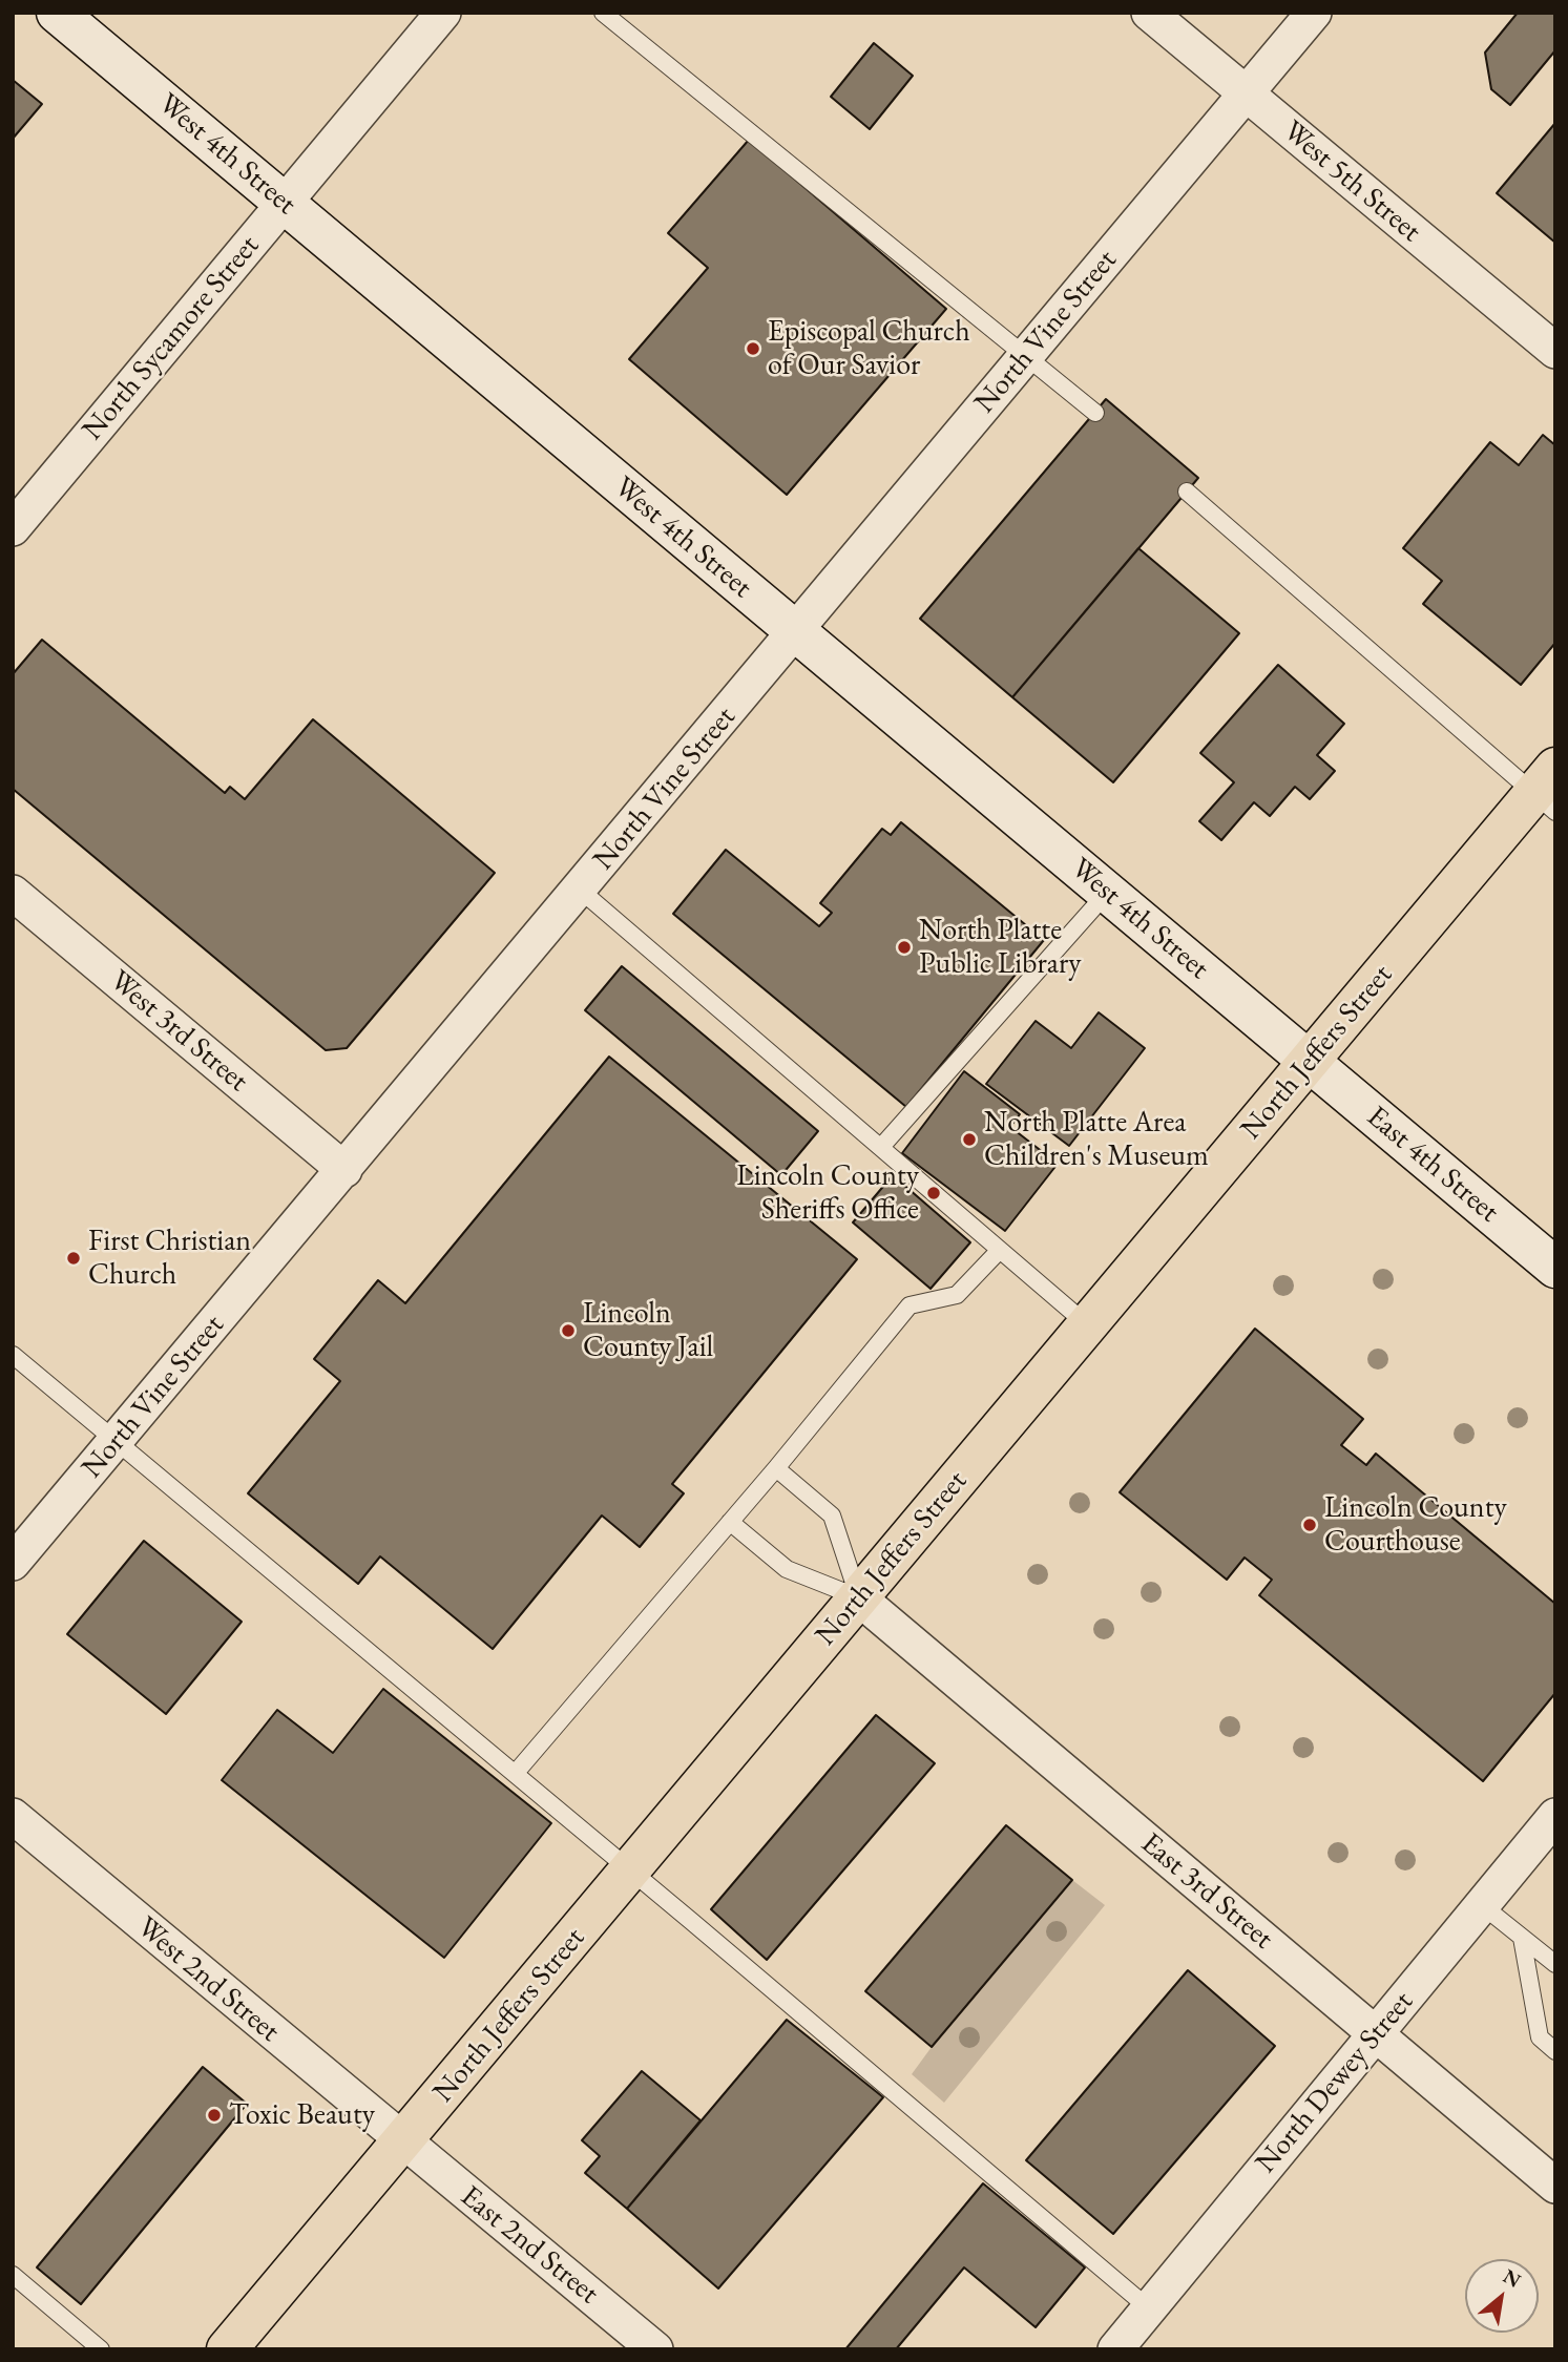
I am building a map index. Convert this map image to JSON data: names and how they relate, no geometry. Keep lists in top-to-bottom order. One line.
{"streets":{"highway":["North Jeffers Street"],"main road":["West 4th Street","East 4th Street"],"street":["West 5th Street","North Vine Street","North Sycamore Street","West 3rd Street","East 3rd Street","West 2nd Street","North Dewey Street","East 2nd Street"]},"crossings":[["West 4th Street","North Vine Street"],["West 4th Street","North Sycamore Street"],["West 4th Street","North Jeffers Street"],["West 4th Street","East 4th Street"],["West 5th Street","North Vine Street"],["North Vine Street","West 3rd Street"],["North Jeffers Street","East 4th Street"],["North Jeffers Street","East 3rd Street"],["North Jeffers Street","West 2nd Street"],["North Jeffers Street","East 2nd Street"],["East 3rd Street","North Dewey Street"],["West 2nd Street","East 2nd Street"]],"places":["Episcopal Church of Our Savior","North Platte Public Library","North Platte Area Children's Museum","Lincoln County Sheriffs Office","First Christian Church","Lincoln County Jail","Lincoln County Courthouse","Toxic Beauty"],"north":"top right"}
